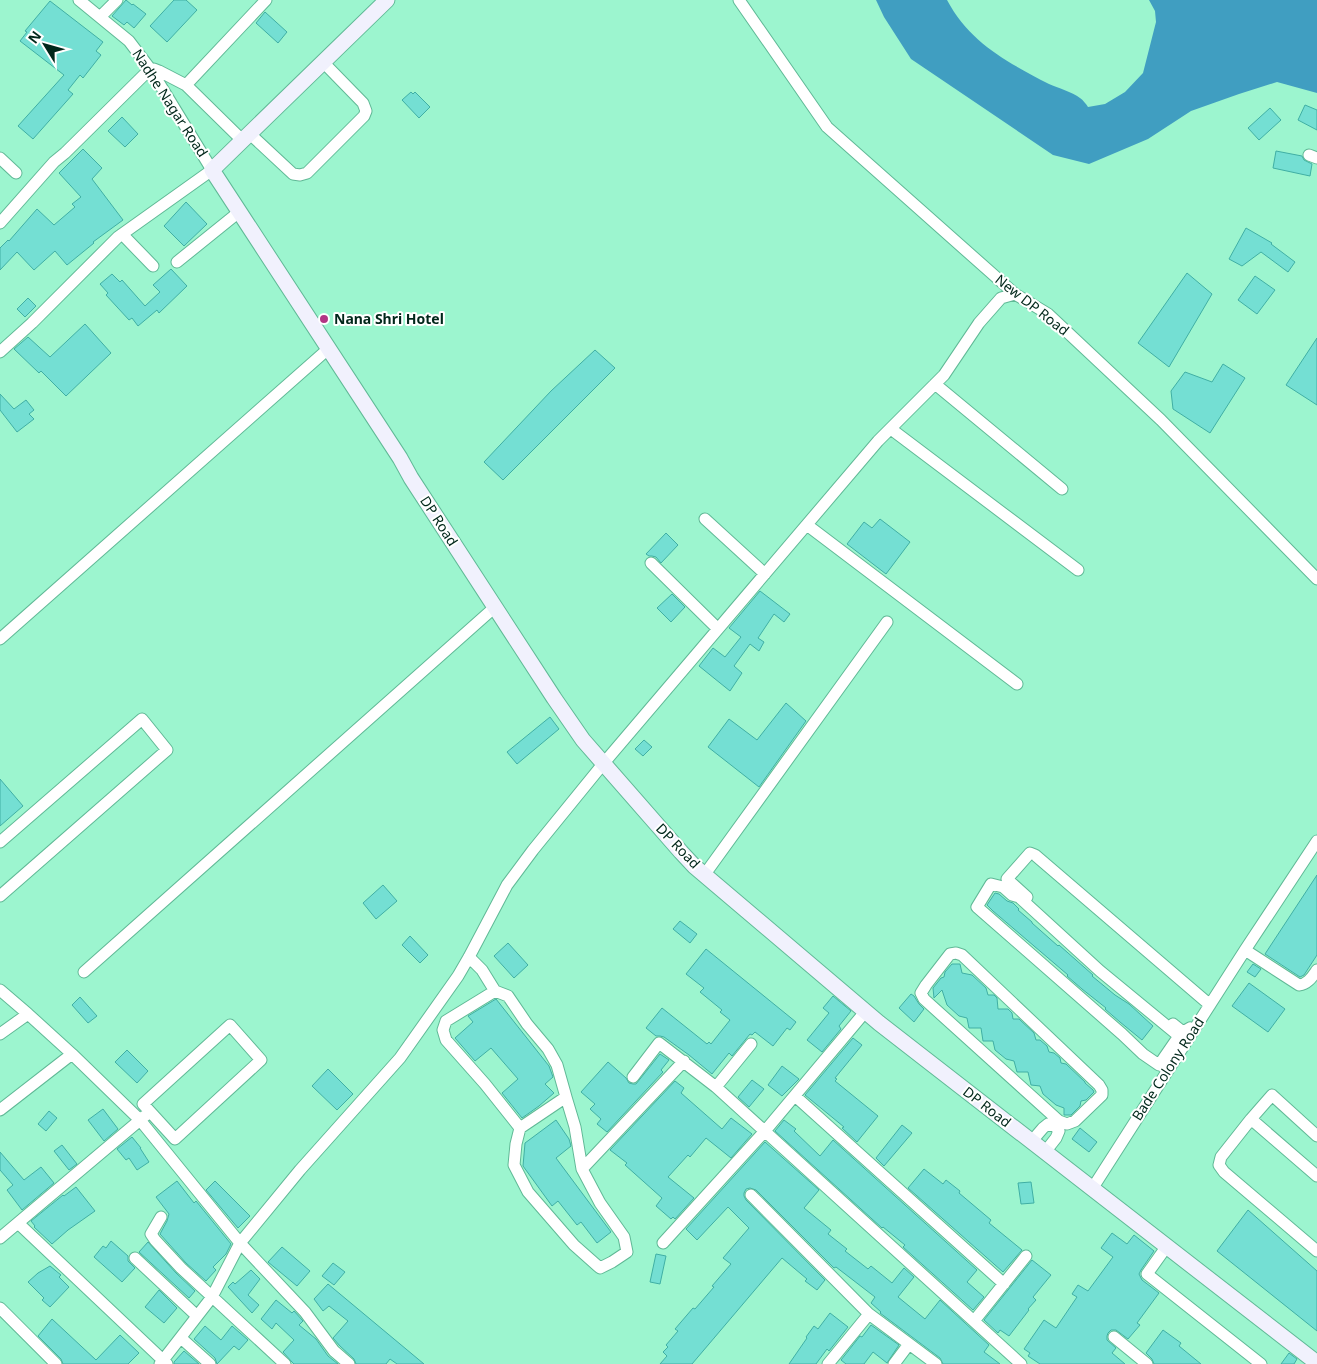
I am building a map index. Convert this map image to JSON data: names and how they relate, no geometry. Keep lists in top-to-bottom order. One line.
{"streets":{"street":["Nadhe Nagar Road","New DP Road","DP Road","Bade Colony Road"]},"crossings":[["Nadhe Nagar Road","DP Road"],["DP Road","Bade Colony Road"]],"places":["Nana Shri Hotel"],"north":"top left"}
